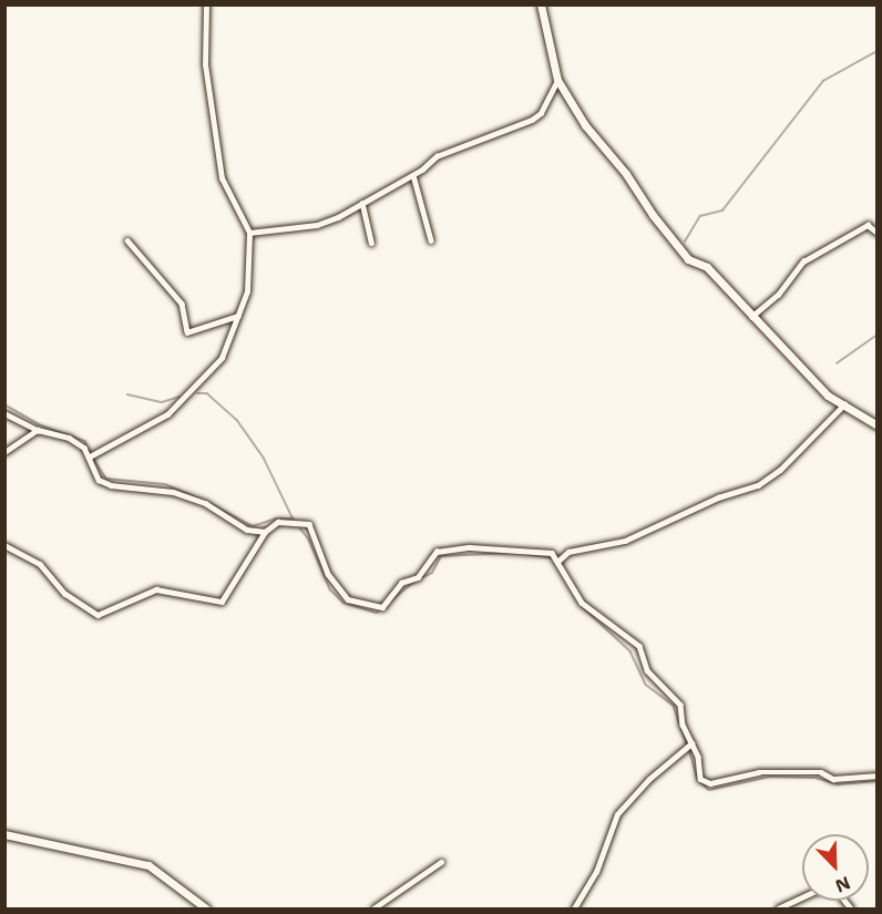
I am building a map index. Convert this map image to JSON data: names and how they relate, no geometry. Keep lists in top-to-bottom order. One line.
{"north":"bottom right"}
